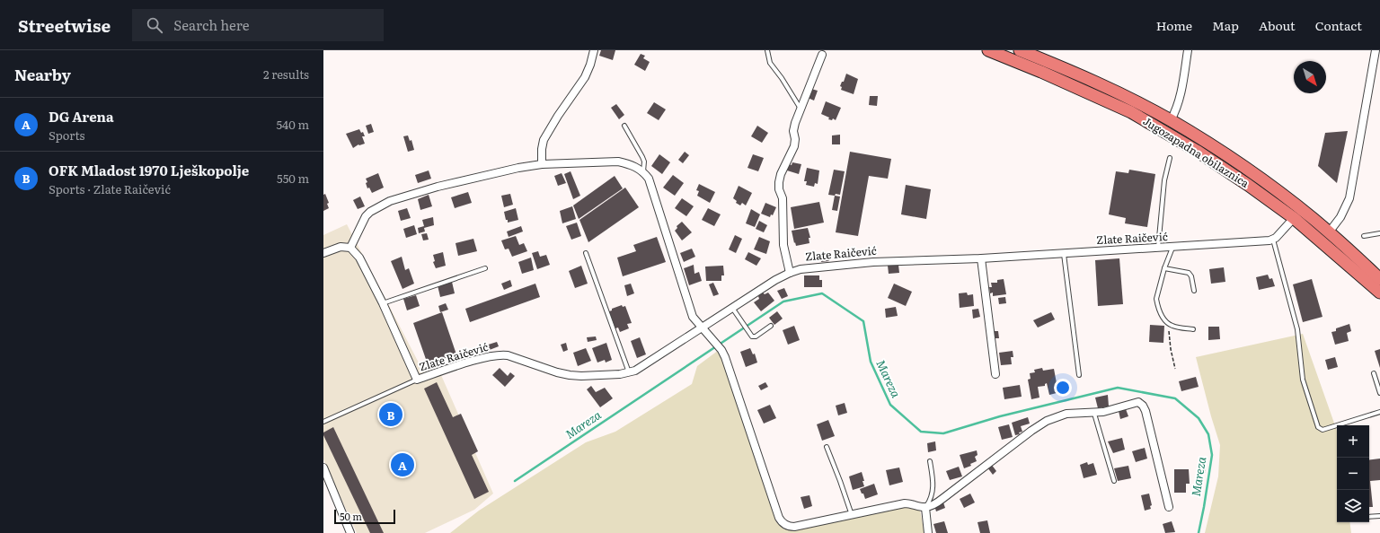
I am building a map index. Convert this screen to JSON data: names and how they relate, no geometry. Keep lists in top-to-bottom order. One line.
{"streets":{"main road":["Jugozapadna obilaznica"],"street":["Zlate Raičević"]},"water":["Mareza"],"scale_bar":"50 m","north":"bottom right","page":{"header":"Streetwise","search":"Search here","nav":["Home","Map","About","Contact"],"heading":["Nearby","2 results"],"list":[{"mark":"A","name":"DG Arena","note":"Sports","value":"540 m"},{"mark":"B","name":"OFK Mladost 1970 Lješkopolje","note":"Sports · Zlate Raičević","value":"550 m"}],"pins":["B","A"],"map_buttons":["+","−"],"scale":"50 m"}}
